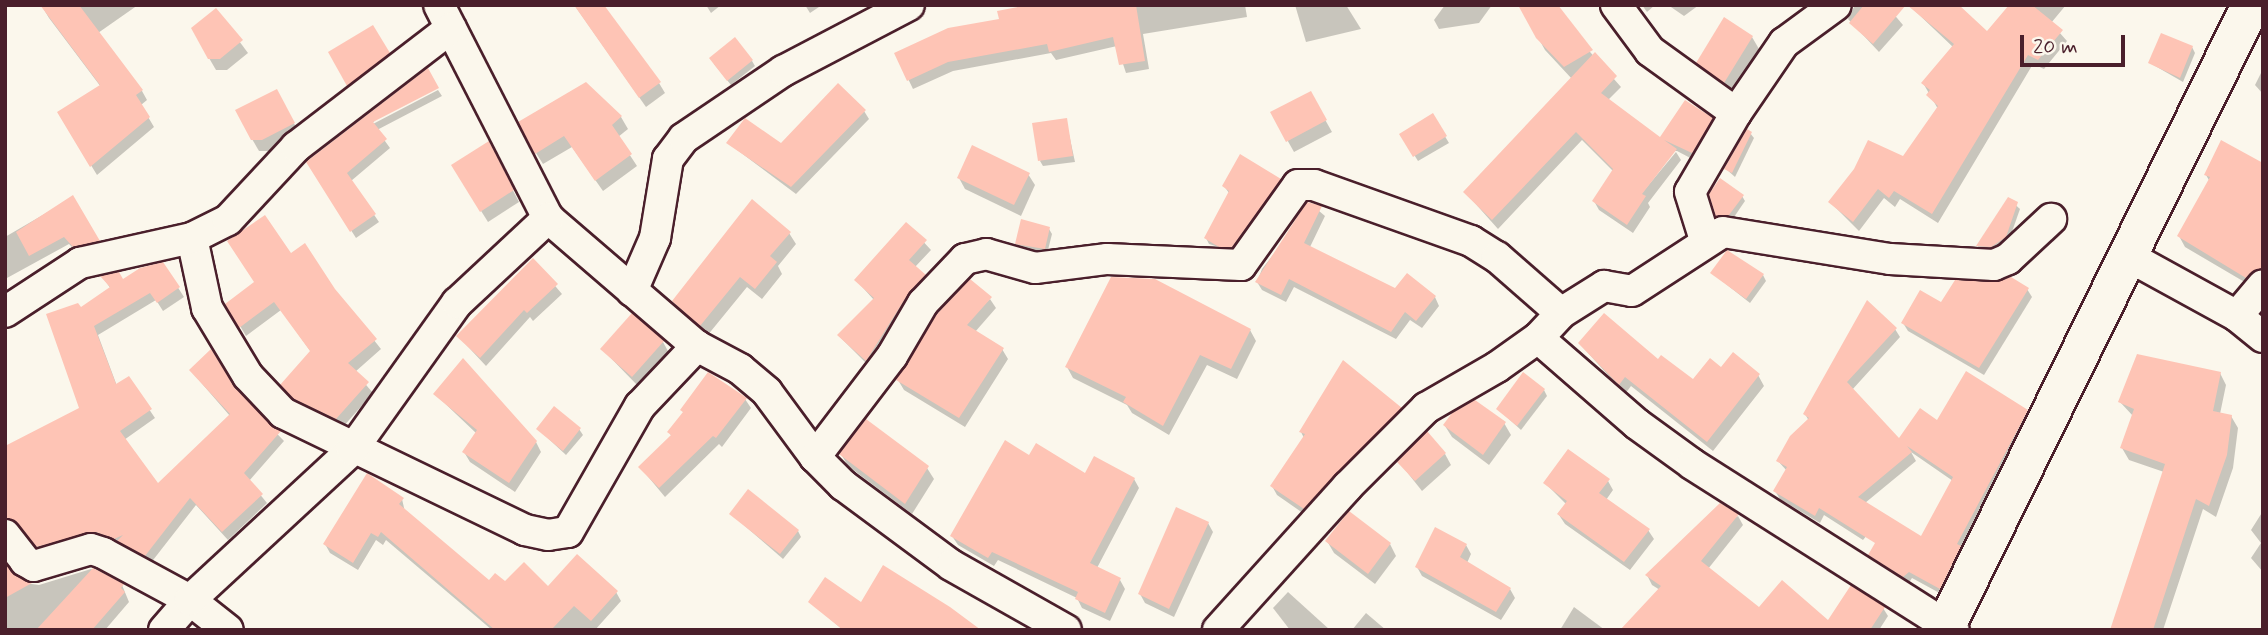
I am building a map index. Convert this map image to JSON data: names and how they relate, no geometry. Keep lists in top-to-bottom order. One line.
{"scale_bar":"20 m"}
